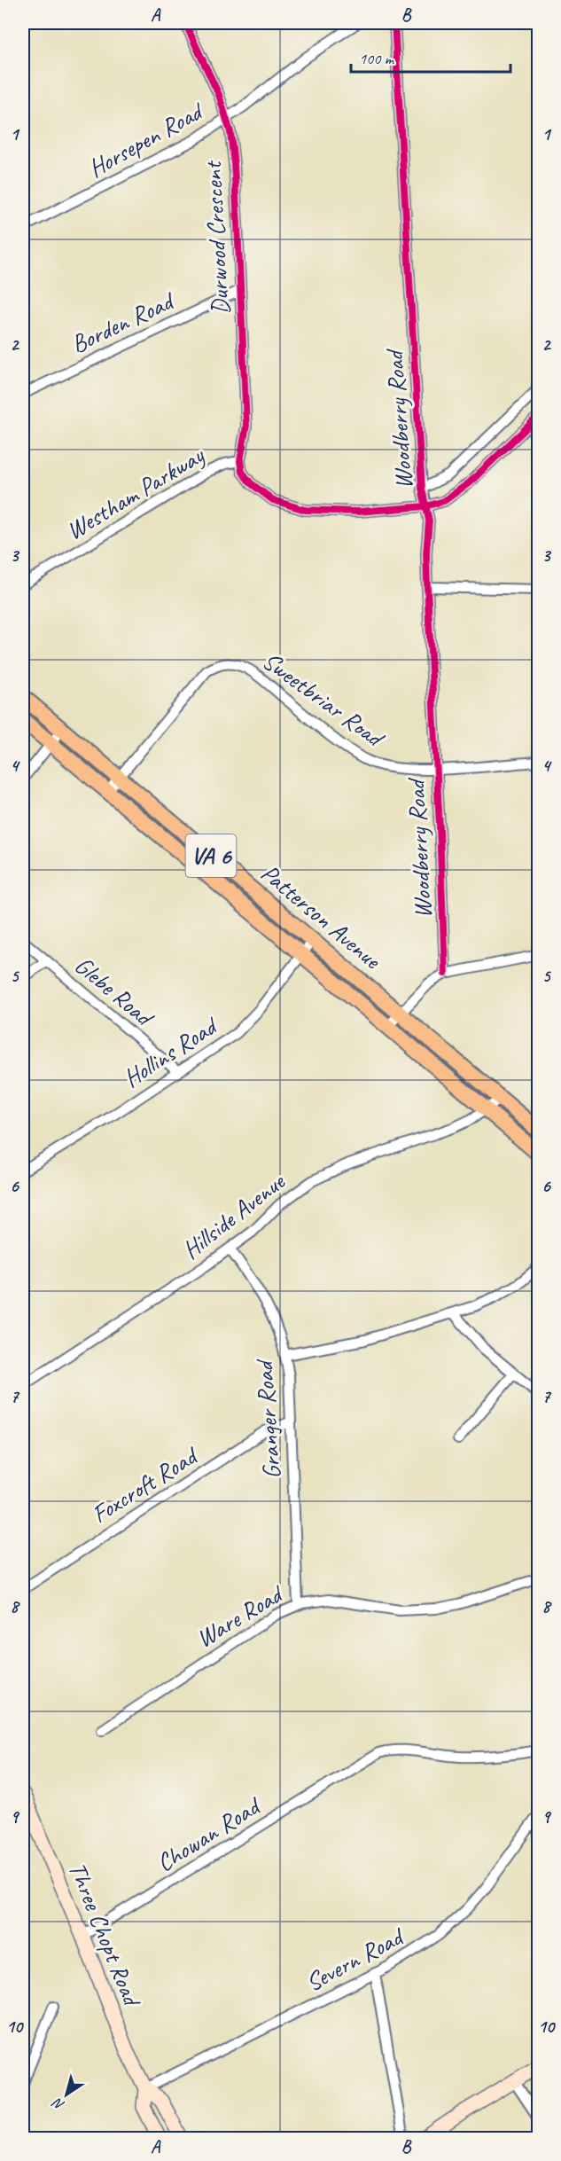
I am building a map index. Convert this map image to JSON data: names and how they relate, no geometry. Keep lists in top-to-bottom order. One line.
{"streets":{"main road":["VA 6","Patterson Avenue","Three Chopt Road"],"street":["Horsepen Road","Durwood Crescent","Borden Road","Woodberry Road","Westham Parkway","Sweetbriar Road","Glebe Road","Hollins Road","Hillside Avenue","Granger Road","Foxcroft Road","Ware Road","Chowan Road","Severn Road"]},"crossings":[["Horsepen Road","Durwood Crescent"],["Durwood Crescent","Borden Road"],["Durwood Crescent","Westham Parkway"],["Woodberry Road","Westham Parkway"],["Woodberry Road","Sweetbriar Road"],["Sweetbriar Road","Patterson Avenue"],["Patterson Avenue","Hollins Road"],["Patterson Avenue","Hillside Avenue"],["Glebe Road","Hollins Road"],["Hillside Avenue","Granger Road"],["Granger Road","Foxcroft Road"],["Granger Road","Ware Road"],["Chowan Road","Three Chopt Road"],["Three Chopt Road","Severn Road"]],"scale_bar":"100 m","north":"bottom left","grid":{"columns":["A","B"],"rows":["1","2","3","4","5","6","7","8","9","10"]}}
